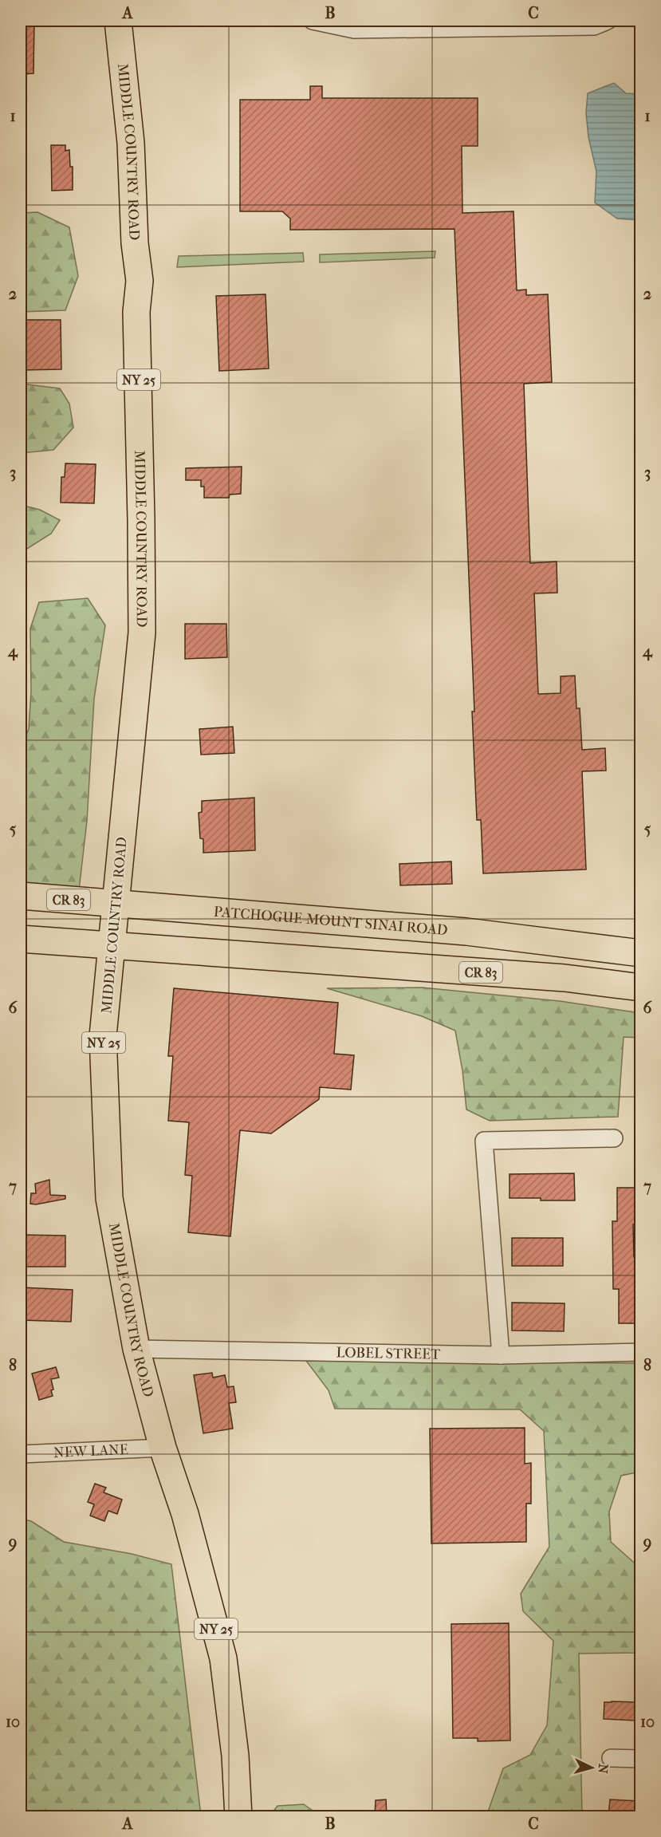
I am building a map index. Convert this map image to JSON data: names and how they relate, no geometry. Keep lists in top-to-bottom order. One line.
{"streets":{"main road":["MIDDLE COUNTRY ROAD","NY 25","CR 83","PATCHOGUE-MOUNT SINAI ROAD"],"street":["LOBEL STREET","NEW LANE"]},"crossings":[["MIDDLE COUNTRY ROAD","CR 83"],["MIDDLE COUNTRY ROAD","PATCHOGUE-MOUNT SINAI ROAD"],["MIDDLE COUNTRY ROAD","LOBEL STREET"],["MIDDLE COUNTRY ROAD","NEW LANE"]],"north":"right","grid":{"columns":["A","B","C"],"rows":["1","2","3","4","5","6","7","8","9","10"]}}
